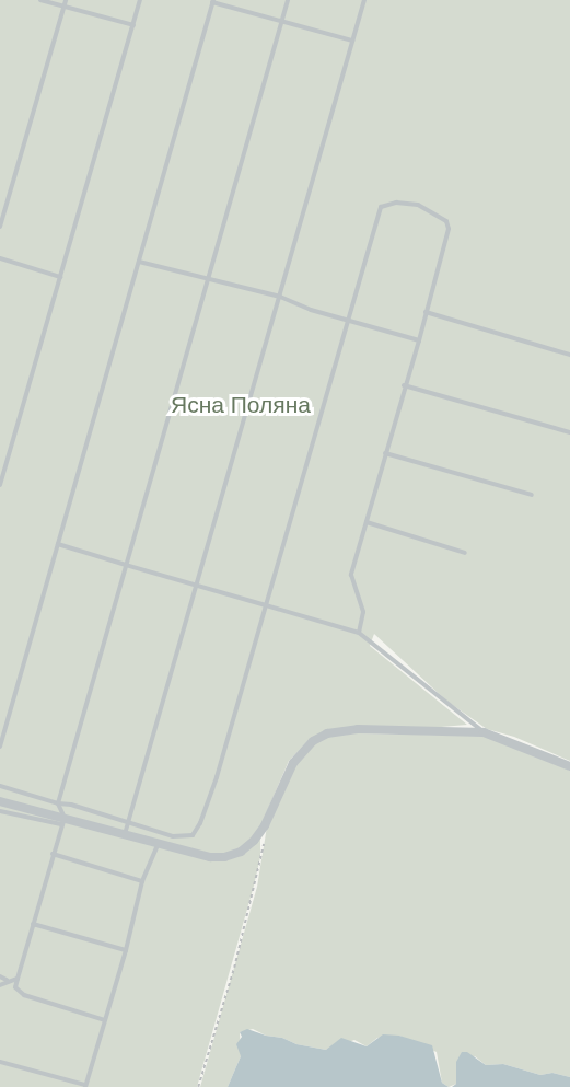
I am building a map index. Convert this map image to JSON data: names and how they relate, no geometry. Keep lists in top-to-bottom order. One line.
{"parks":["Ясна Поляна"]}
